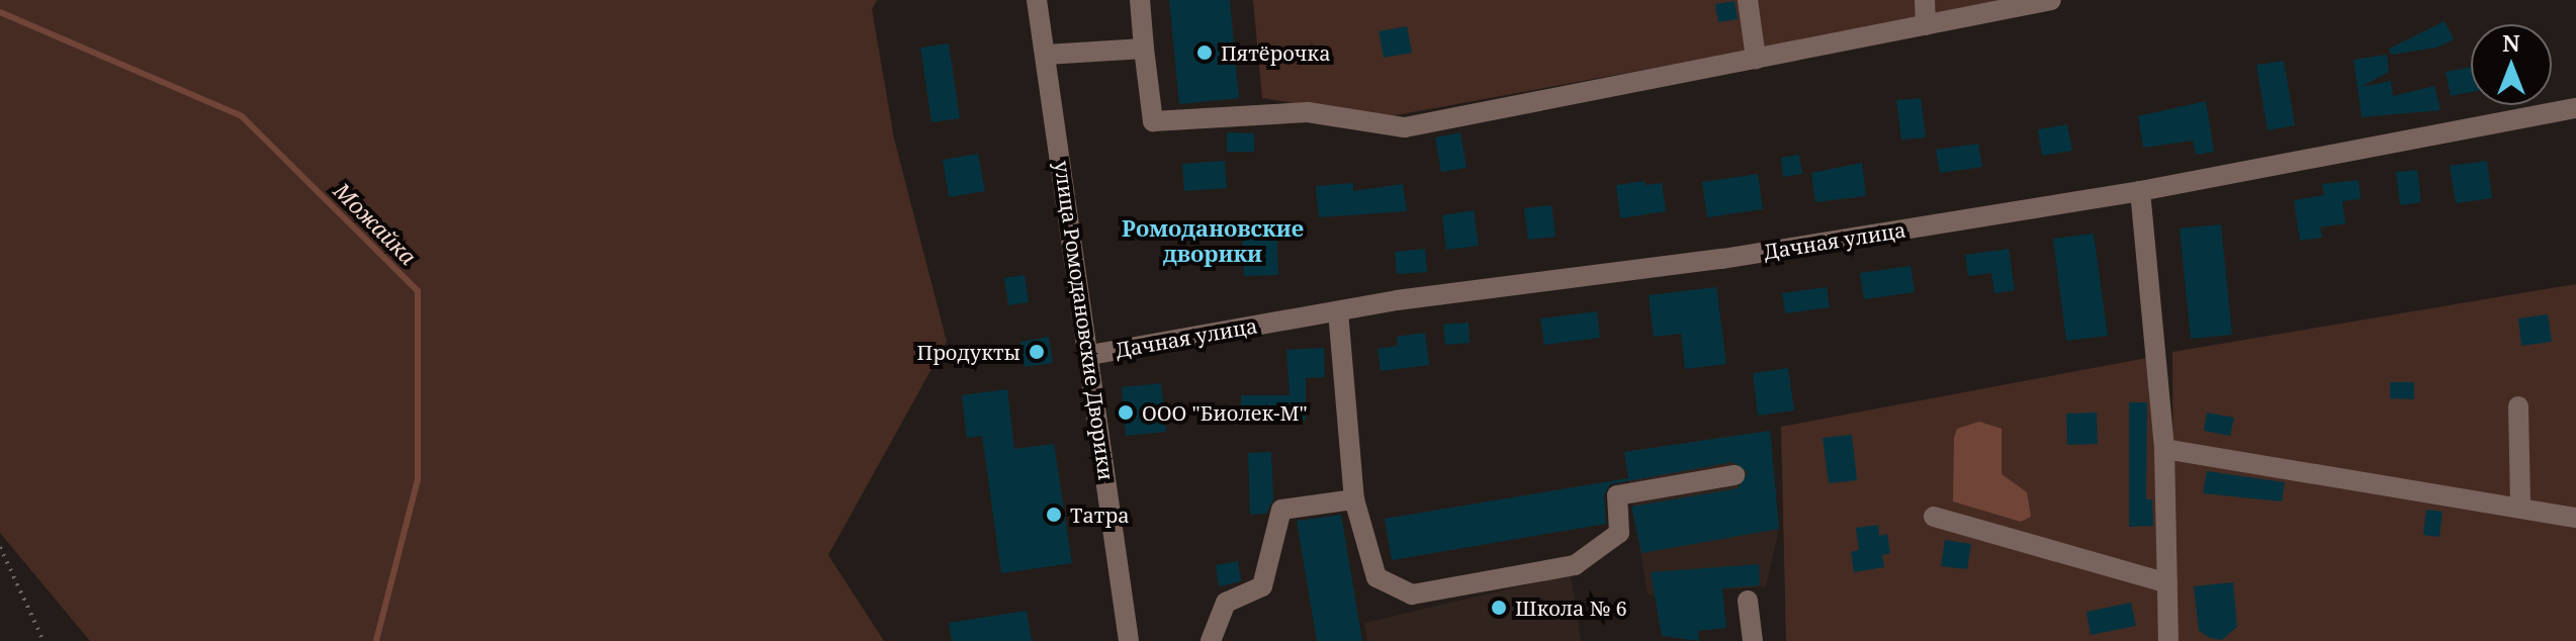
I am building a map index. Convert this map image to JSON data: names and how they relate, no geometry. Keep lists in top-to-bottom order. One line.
{"streets":{"street":["Дачная улица","улица Ромодановские Дворики"]},"crossings":[["Дачная улица","улица Ромодановские Дворики"]],"districts":["Ромодановские дворики"],"water":["Можайка"],"places":["Пятёрочка","Продукты","ООО \"Биолек-М\"","Татра","Школа № 6"],"north":"top"}
